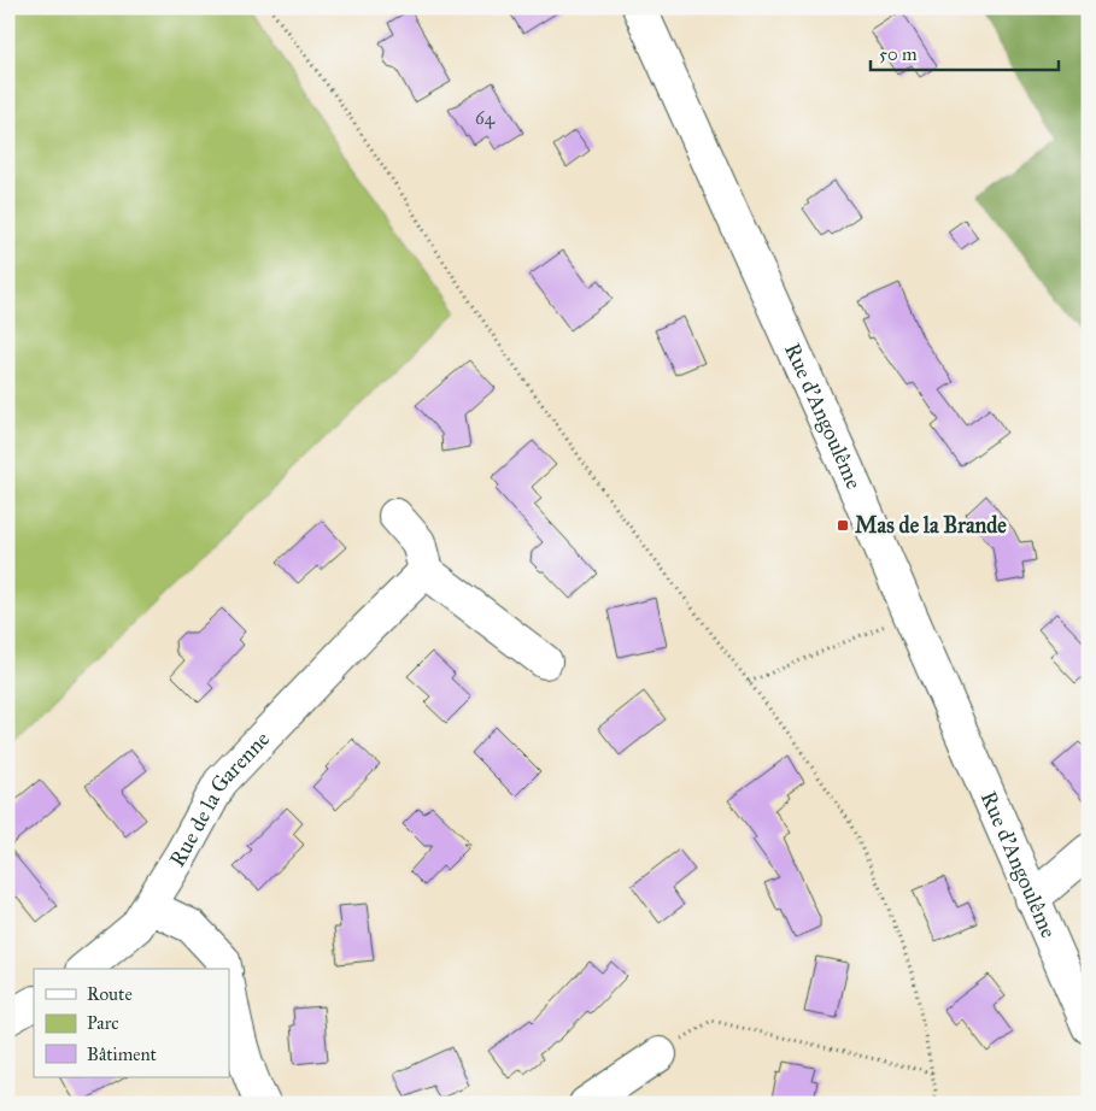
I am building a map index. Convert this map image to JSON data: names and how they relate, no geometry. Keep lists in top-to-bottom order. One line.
{"streets":{"street":["Rue d'Angoulême","Rue de la Garenne"]},"places":{"transit":["Mas de la Brande"]},"house_numbers":["64"],"legend":["Route","Parc","Bâtiment"],"scale_bar":"50 m"}
